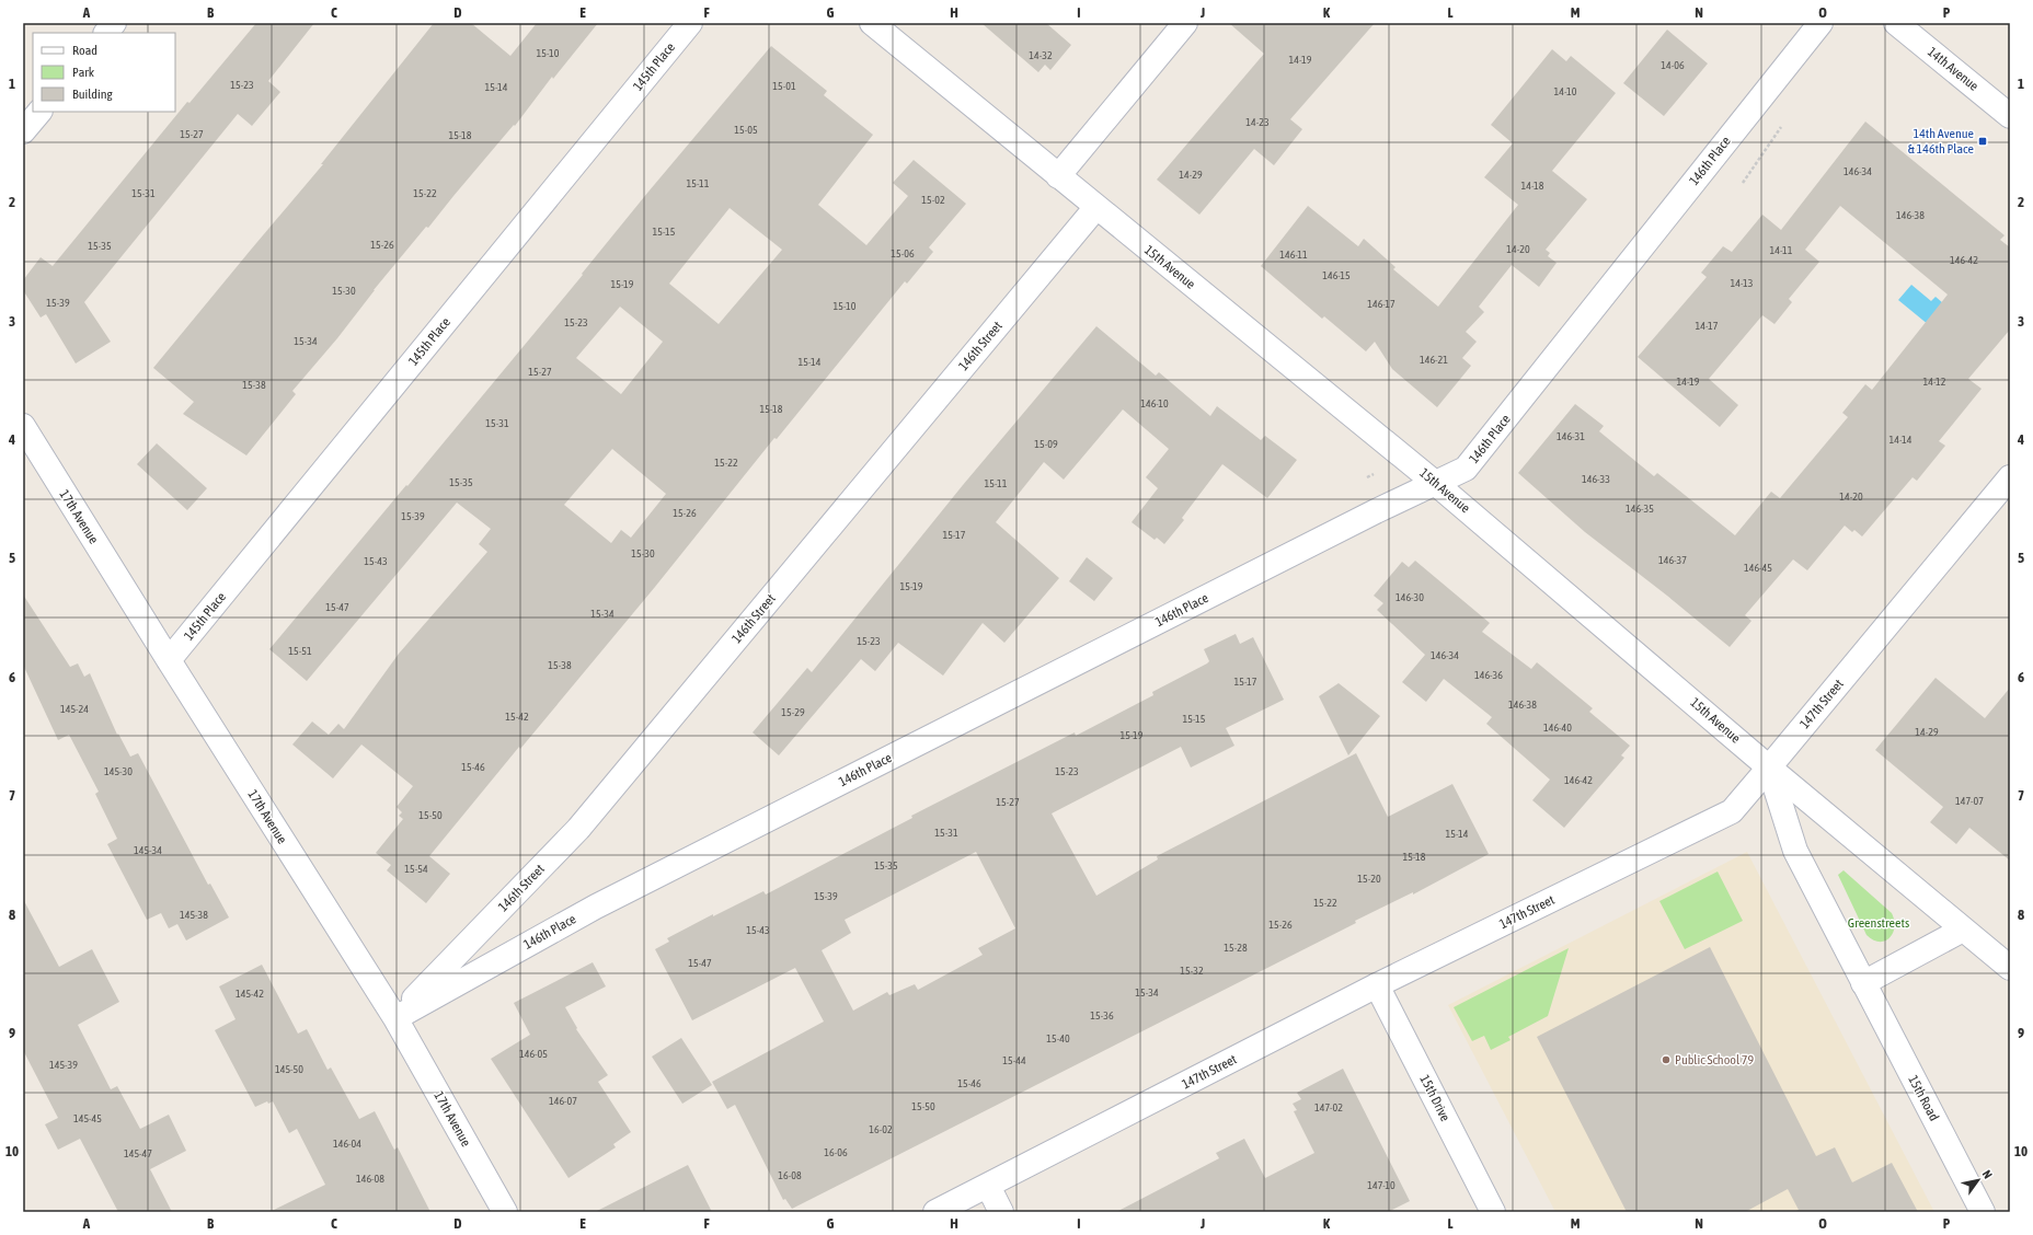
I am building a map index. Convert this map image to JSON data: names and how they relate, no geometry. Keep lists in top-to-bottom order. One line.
{"streets":{"street":["145th Place","14th Avenue","146th Place","15th Avenue","146th Street","17th Avenue","147th Street","15th Drive","15th Road"]},"crossings":[["145th Place","17th Avenue"],["146th Place","15th Avenue"],["146th Place","146th Street"],["146th Place","17th Avenue"],["15th Avenue","146th Street"],["15th Avenue","147th Street"],["15th Avenue","15th Road"],["146th Street","17th Avenue"],["147th Street","15th Drive"],["147th Street","15th Road"]],"parks":["Greenstreets"],"places":{"transit":["14th Avenue & 146th Place"],"other":["Public School 79"]},"house_numbers":["15-10","14-32","14-19","14-06","15-23","15-01","15-14","14-10","14-23","15-05","15-27","15-18","146-34","14-29","15-11","14-18","15-31","15-22","15-02","146-38","15-15","15-26","15-35","14-20","14-11","15-06","146-11","146-42","146-15","14-13","15-19","15-30","15-39","146-17","15-10","15-23","14-17","15-34","146-21","15-14","15-27","14-19","14-12","15-38","146-10","15-18","15-31","146-31","14-14","15-09","15-22","146-33","15-35","15-11","14-20","146-35","15-26","15-39","15-17","15-30","146-37","15-43","146-45","15-19","146-30","15-47","15-34","15-23","15-51","146-34","15-38","146-36","15-17","146-38","145-24","15-29","15-42","15-15","146-40","14-29","15-19","15-46","145-30","15-23","146-42","147-07","15-27","15-50","15-31","15-14","145-34","15-18","15-35","15-54","15-20","15-39","15-22","145-38","15-26","15-43","15-28","15-47","15-32","15-34","145-42","15-36","15-40","146-05","15-44","145-39","145-50","15-46","146-07","15-50","147-02","145-45","16-02","146-04","16-06","145-47","16-08","146-08","147-10"],"legend":["Road","Park","Building"],"north":"top right","grid":{"columns":["A","B","C","D","E","F","G","H","I","J","K","L","M","N","O","P"],"rows":["1","2","3","4","5","6","7","8","9","10"]}}
